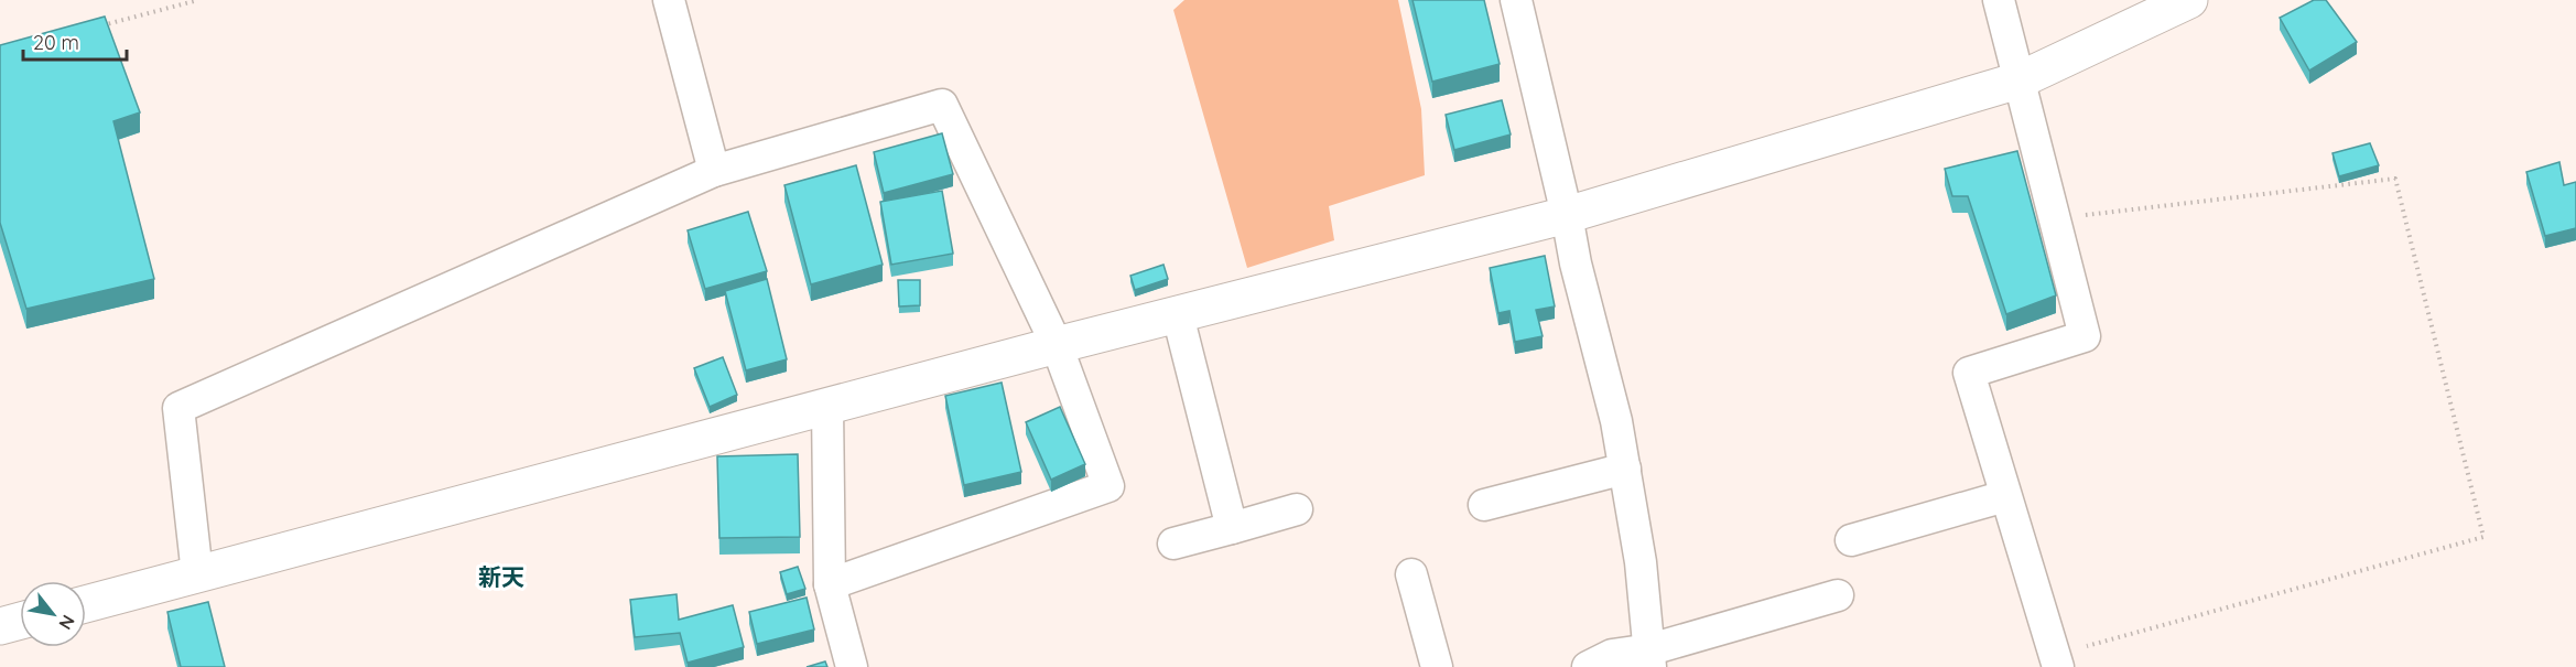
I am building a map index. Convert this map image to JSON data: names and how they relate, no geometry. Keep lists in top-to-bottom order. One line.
{"districts":["新天"],"scale_bar":"20 m","north":"bottom right"}
